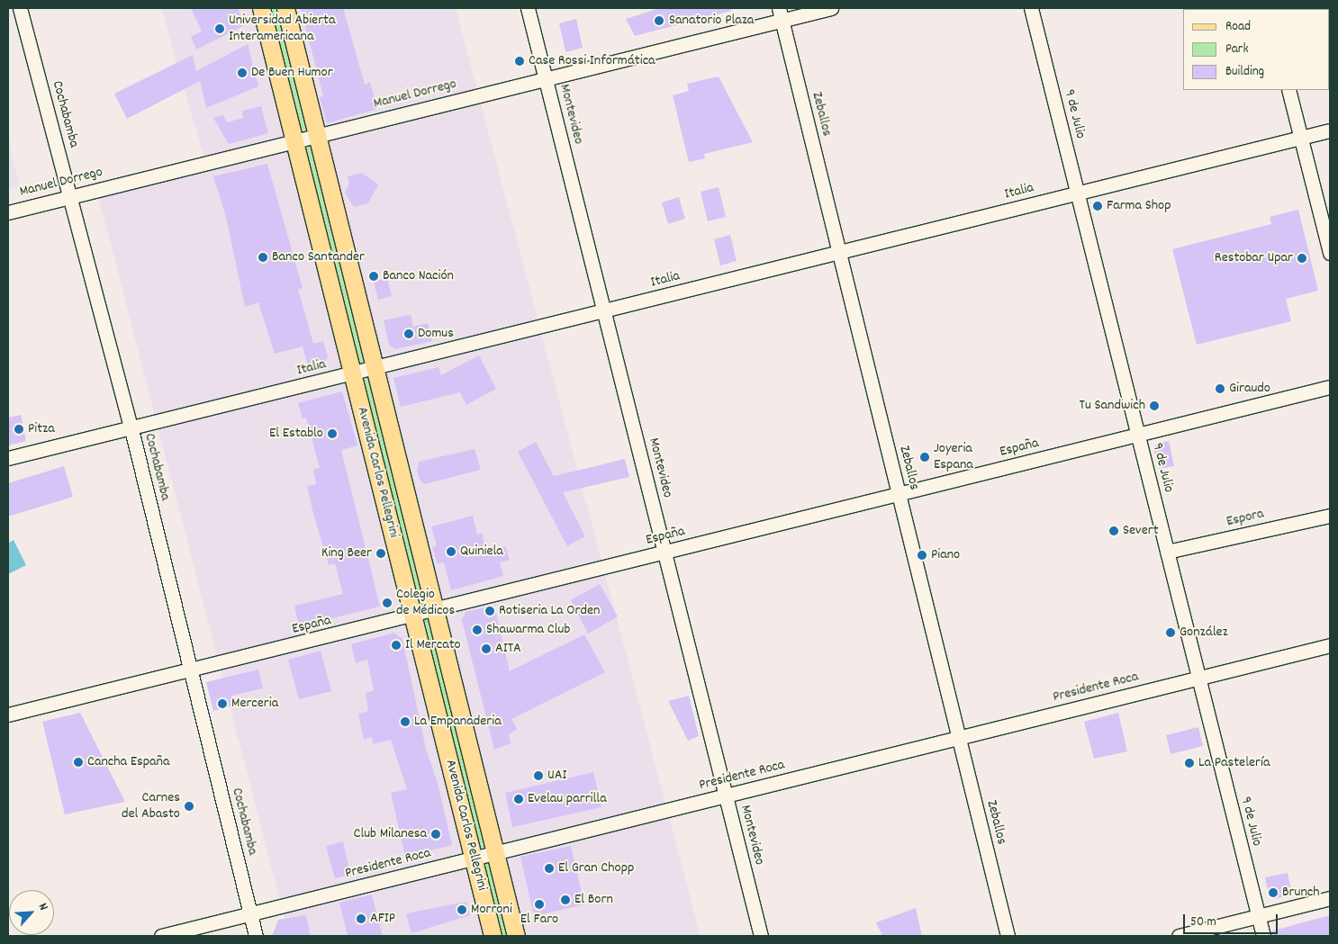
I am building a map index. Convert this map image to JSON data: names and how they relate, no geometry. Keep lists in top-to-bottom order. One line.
{"streets":{"main road":["Avenida Carlos Pellegrini"],"street":["Manuel Dorrego","Cochabamba","Montevideo","Zeballos","9 de Julio","Italia","España","Espora","Presidente Roca"]},"crossings":[["Manuel Dorrego","Cochabamba"],["Manuel Dorrego","Montevideo"],["Manuel Dorrego","Zeballos"],["Manuel Dorrego","Avenida Carlos Pellegrini"],["Cochabamba","Italia"],["Cochabamba","España"],["Cochabamba","Presidente Roca"],["Montevideo","Italia"],["Montevideo","España"],["Montevideo","Presidente Roca"],["Zeballos","Italia"],["Zeballos","España"],["Zeballos","Presidente Roca"],["9 de Julio","Italia"],["9 de Julio","España"],["9 de Julio","Espora"],["9 de Julio","Presidente Roca"],["Italia","Avenida Carlos Pellegrini"],["España","Avenida Carlos Pellegrini"],["Avenida Carlos Pellegrini","Presidente Roca"]],"places":["Sanatorio Plaza","Universidad Abierta Interamericana","Case Rossi Informática","De Buen Humor","Farma Shop","Banco Santander","Restobar Upar","Banco Nación","Domus","Giraudo","Tu Sandwich","Pitza","El Establo","Joyeria Espana","Severt","Quiniela","King Beer","Piano","Colegio de Médicos","Rotiseria La Orden","Shawarma Club","González","Il Mercato","AITA","Merceria","La Empanaderia","Cancha España","La Pastelería","UAI","Evelau parrilla","Carnes del Abasto","Club Milanesa","El Gran Chopp","Brunch","El Born","El Faro","Morroni","AFIP"],"legend":["Road","Park","Building"],"scale_bar":"50 m","north":"top right"}
